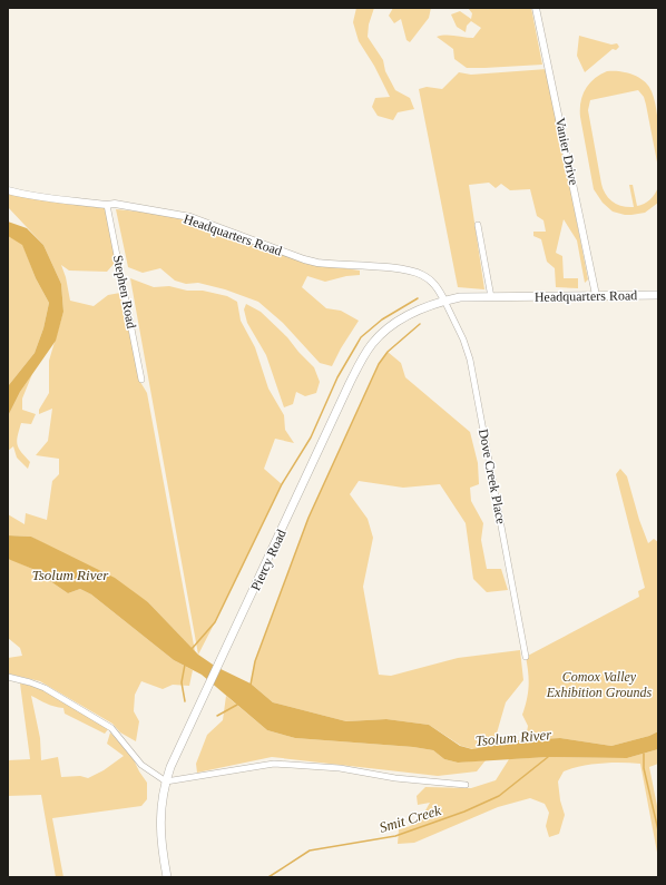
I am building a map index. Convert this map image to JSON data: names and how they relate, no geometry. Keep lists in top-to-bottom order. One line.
{"streets":{"main road":["Headquarters Road","Piercy Road"],"street":["Vanier Drive","Stephen Road","Dove Creek Place"]},"crossings":[["Vanier Drive","Headquarters Road"],["Headquarters Road","Stephen Road"],["Headquarters Road","Dove Creek Place"],["Headquarters Road","Piercy Road"],["Dove Creek Place","Piercy Road"]],"water":["Tsolum River","Smit Creek"],"parks":["Comox Valley Exhibition Grounds"]}
